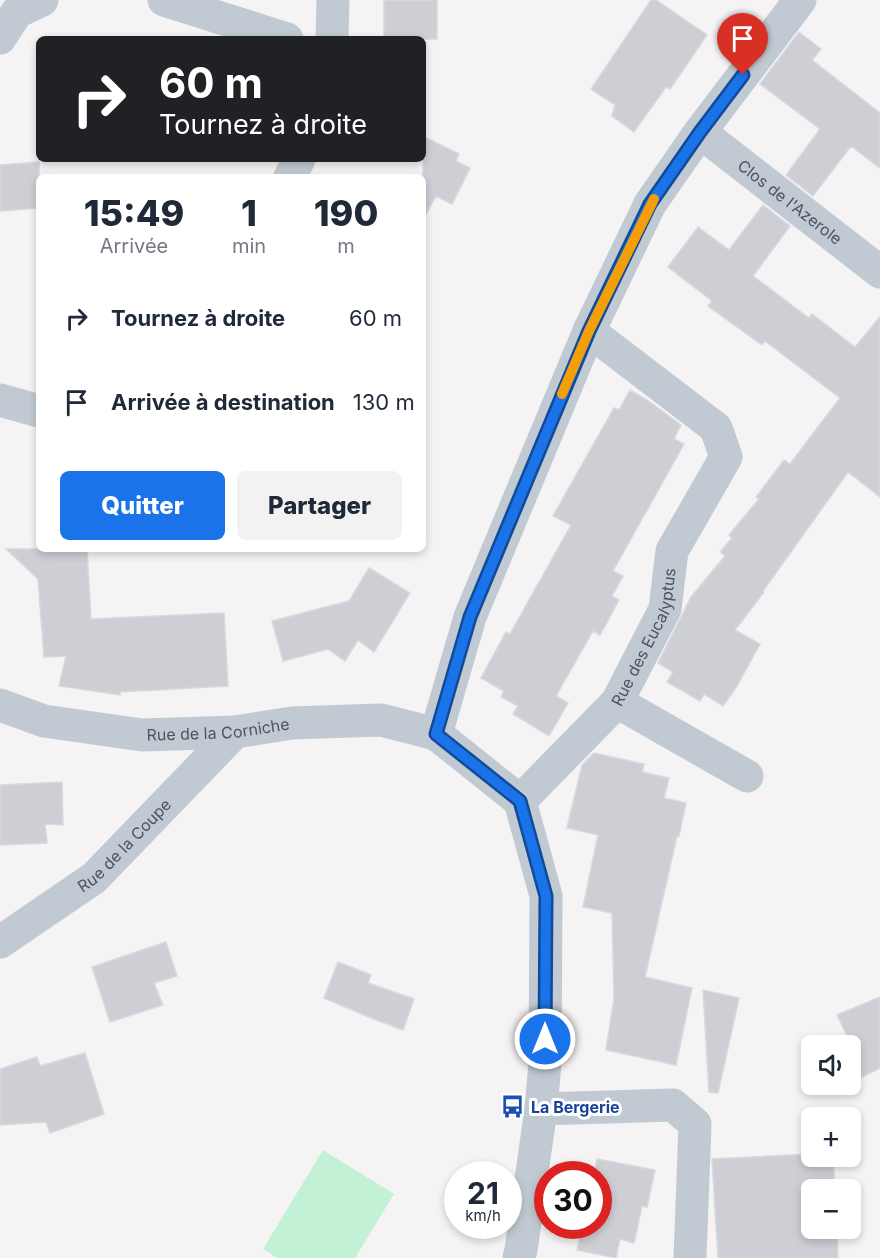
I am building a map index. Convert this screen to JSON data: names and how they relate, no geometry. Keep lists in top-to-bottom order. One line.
{"streets":{"street":["Clos de l'Azerole","Rue des Eucalyptus","Rue de la Corniche","Rue de la Coupe"]},"crossings":[["Rue de la Corniche","Rue de la Coupe"]],"places":{"bus stop":["La Bergerie"]},"page":{"turn":["60 m","Tournez à droite"],"eta":["15:49","Arrivée","1","min","190","m"],"list":[{"name":"Tournez à droite","value":"60 m"},{"name":"Arrivée à destination","value":"130 m"}],"buttons":["Quitter","Partager"],"map_buttons":["+","−"],"speed":"21 km/h","limit":"30"}}
